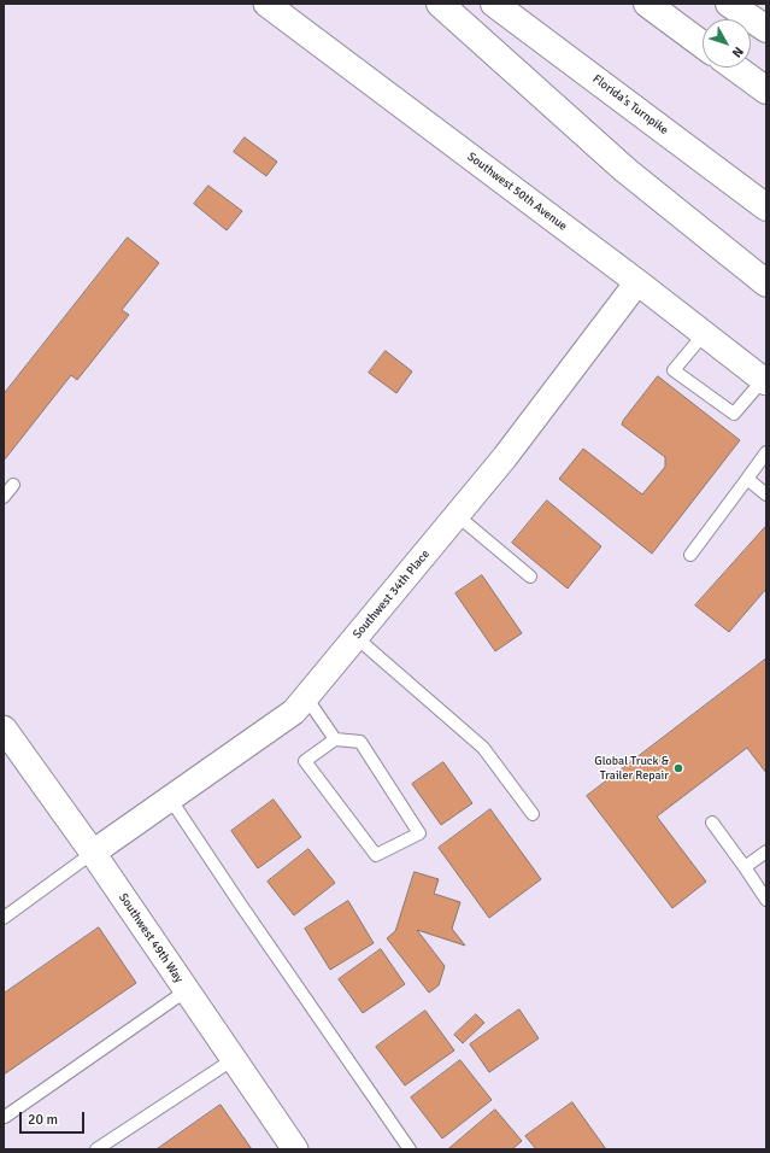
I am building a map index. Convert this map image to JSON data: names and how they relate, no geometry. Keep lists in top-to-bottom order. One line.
{"streets":{"highway":["Florida's Turnpike"],"street":["Southwest 50th Avenue","Southwest 34th Place","Southwest 49th Way"]},"crossings":[["Southwest 50th Avenue","Southwest 34th Place"],["Southwest 34th Place","Southwest 49th Way"]],"places":["Global Truck & Trailer Repair"],"scale_bar":"20 m","north":"bottom right"}
